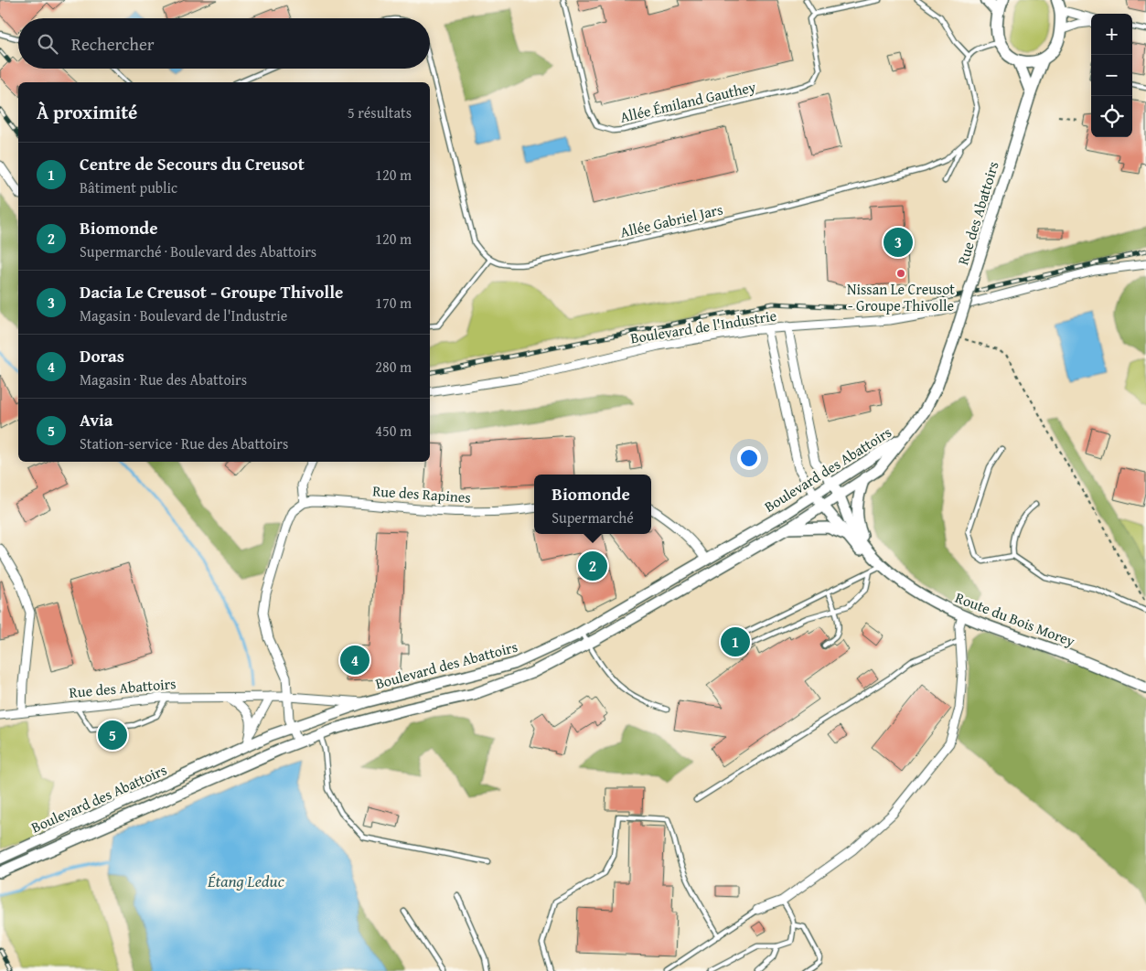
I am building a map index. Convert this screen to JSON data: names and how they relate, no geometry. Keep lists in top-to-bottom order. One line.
{"streets":{"street":["Rue des Abattoirs","Boulevard de l'Industrie","Boulevard des Abattoirs","Rue des Rapines","Route du Bois Morey"],"lane":["Allée Émiland Gauthey","Allée Gabriel Jars"]},"crossings":[["Rue des Abattoirs","Boulevard des Abattoirs"],["Boulevard des Abattoirs","Route du Bois Morey"]],"water":["Étang Leduc"],"places":["Nissan Le Creusot - Groupe Thivolle"],"page":{"map_buttons":["+","−"],"search":"Rechercher","heading":["À proximité","5 résultats"],"list":[{"mark":"1","name":"Centre de Secours du Creusot","note":"Bâtiment public","value":"120 m"},{"mark":"2","name":"Biomonde","note":"Supermarché · Boulevard des Abattoirs","value":"120 m"},{"mark":"3","name":"Dacia Le Creusot - Groupe Thivolle","note":"Magasin · Boulevard de l'Industrie","value":"170 m"},{"mark":"4","name":"Doras","note":"Magasin · Rue des Abattoirs","value":"280 m"},{"mark":"5","name":"Avia","note":"Station-service · Rue des Abattoirs","value":"450 m"}],"pins":["3","2","1","4","5"],"popup":["Biomonde","Supermarché"]}}
